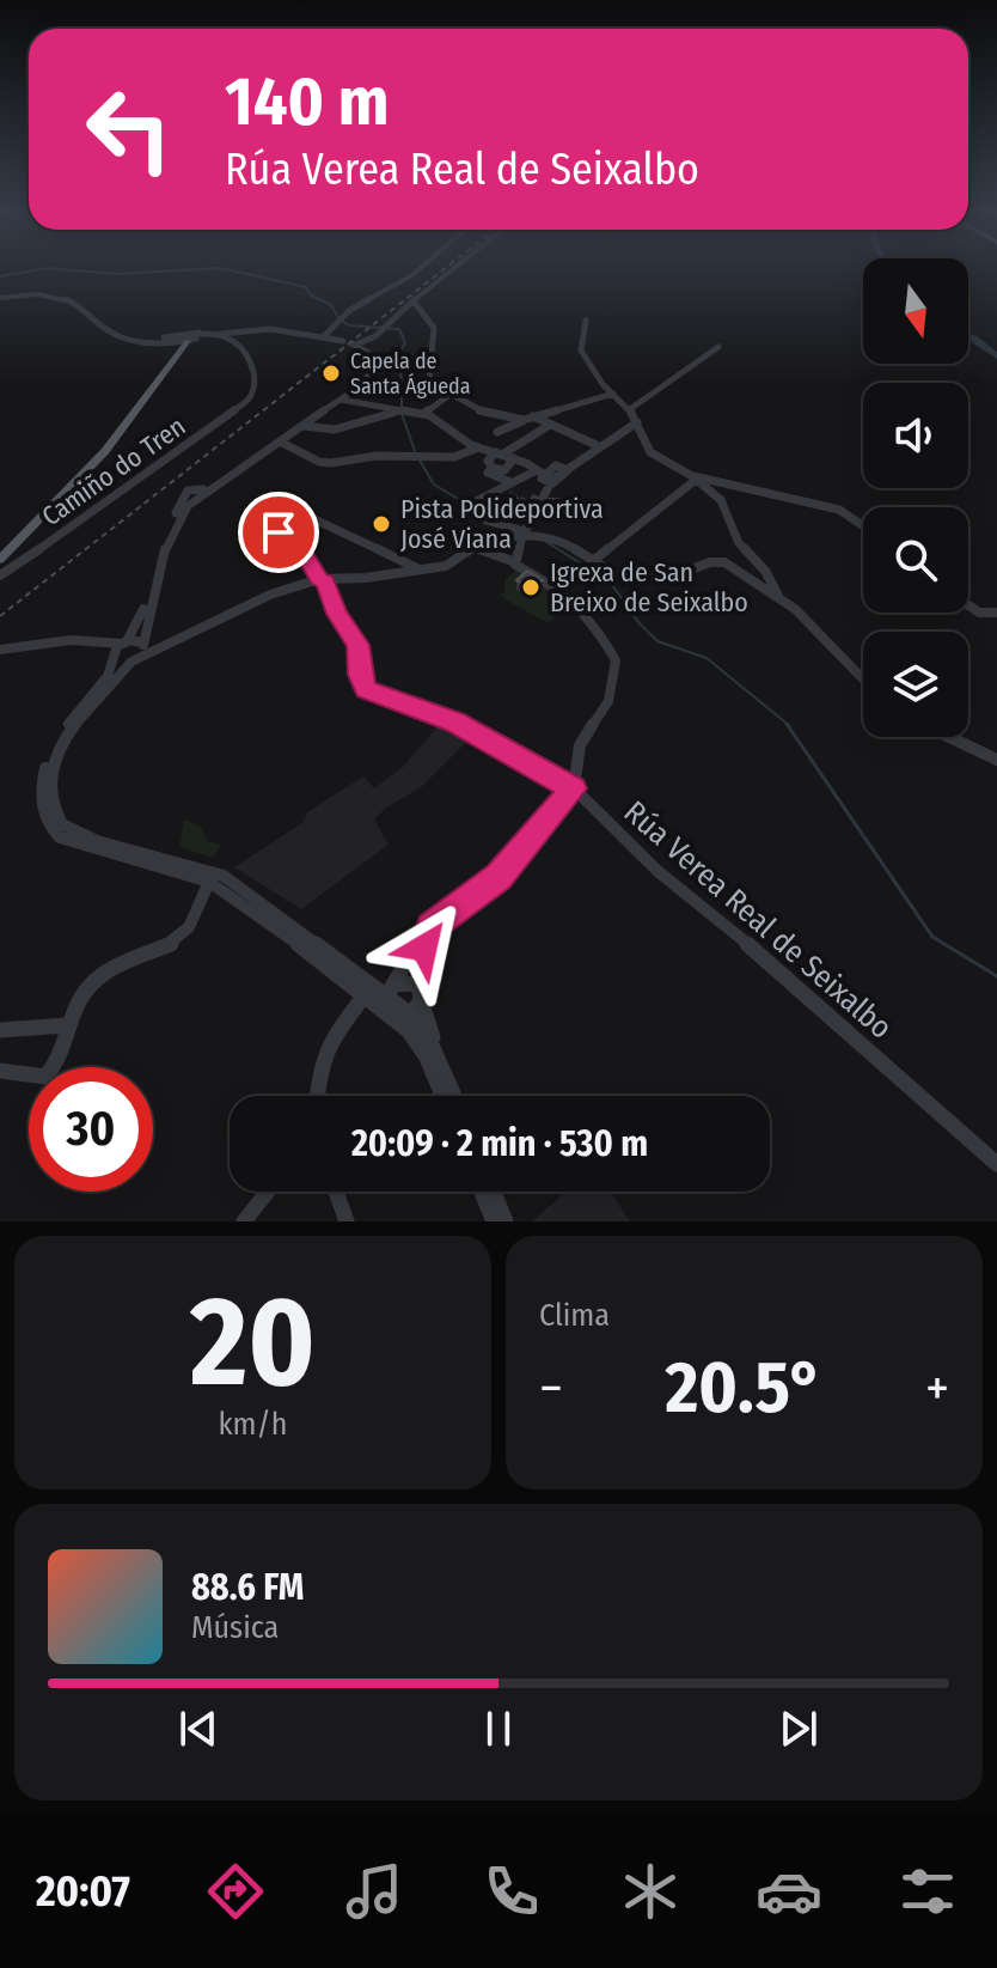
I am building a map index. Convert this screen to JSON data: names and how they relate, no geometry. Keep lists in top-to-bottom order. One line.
{"streets":{"street":["Camiño do Tren","Rúa Verea Real de Seixalbo"]},"places":["Capela de Santa Águeda","Pista Polideportiva José Viana","Igrexa de San Breixo de Seixalbo"],"north":"bottom","page":{"turn":["140 m","Rúa Verea Real de Seixalbo"],"limit":"30","trip":"20:09 · 2 min · 530 m","tile":[["20","km/h"],"Clima"],"heat":["−","20.5°","+"],"song":["88.6 FM","Música"],"tabs":"20:07"}}
